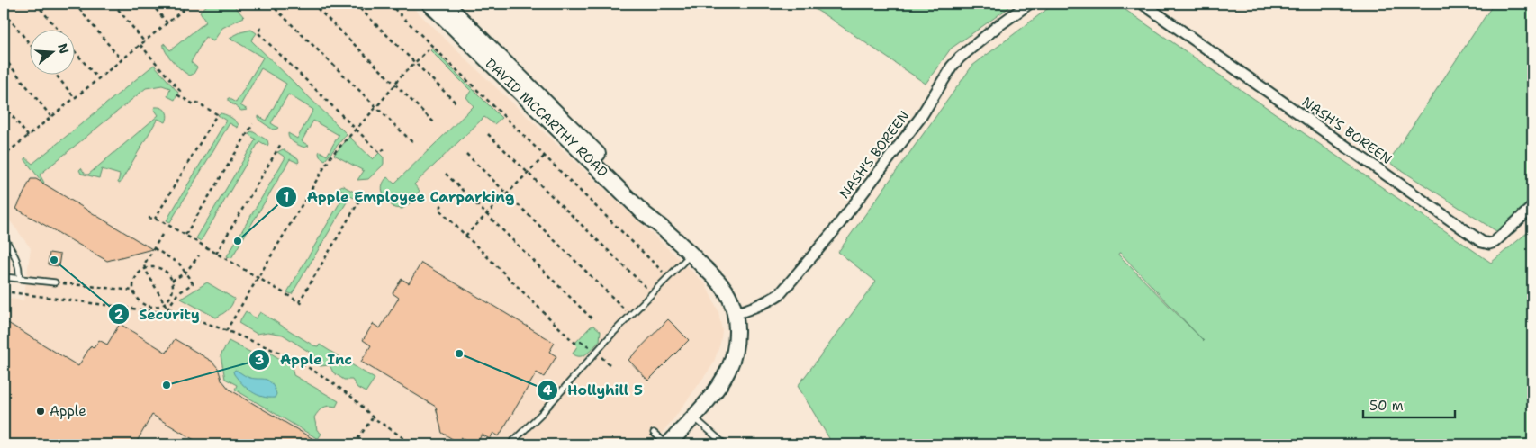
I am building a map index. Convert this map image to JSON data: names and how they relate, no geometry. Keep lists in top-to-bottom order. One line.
{"streets":{"street":["DAVID MCCARTHY ROAD","NASH'S BOREEN"]},"crossings":[["DAVID MCCARTHY ROAD","NASH'S BOREEN"]],"places":["Apple Employee Carparking","Security","Hollyhill 5","Apple Inc","Apple"],"scale_bar":"50 m","north":"right"}
